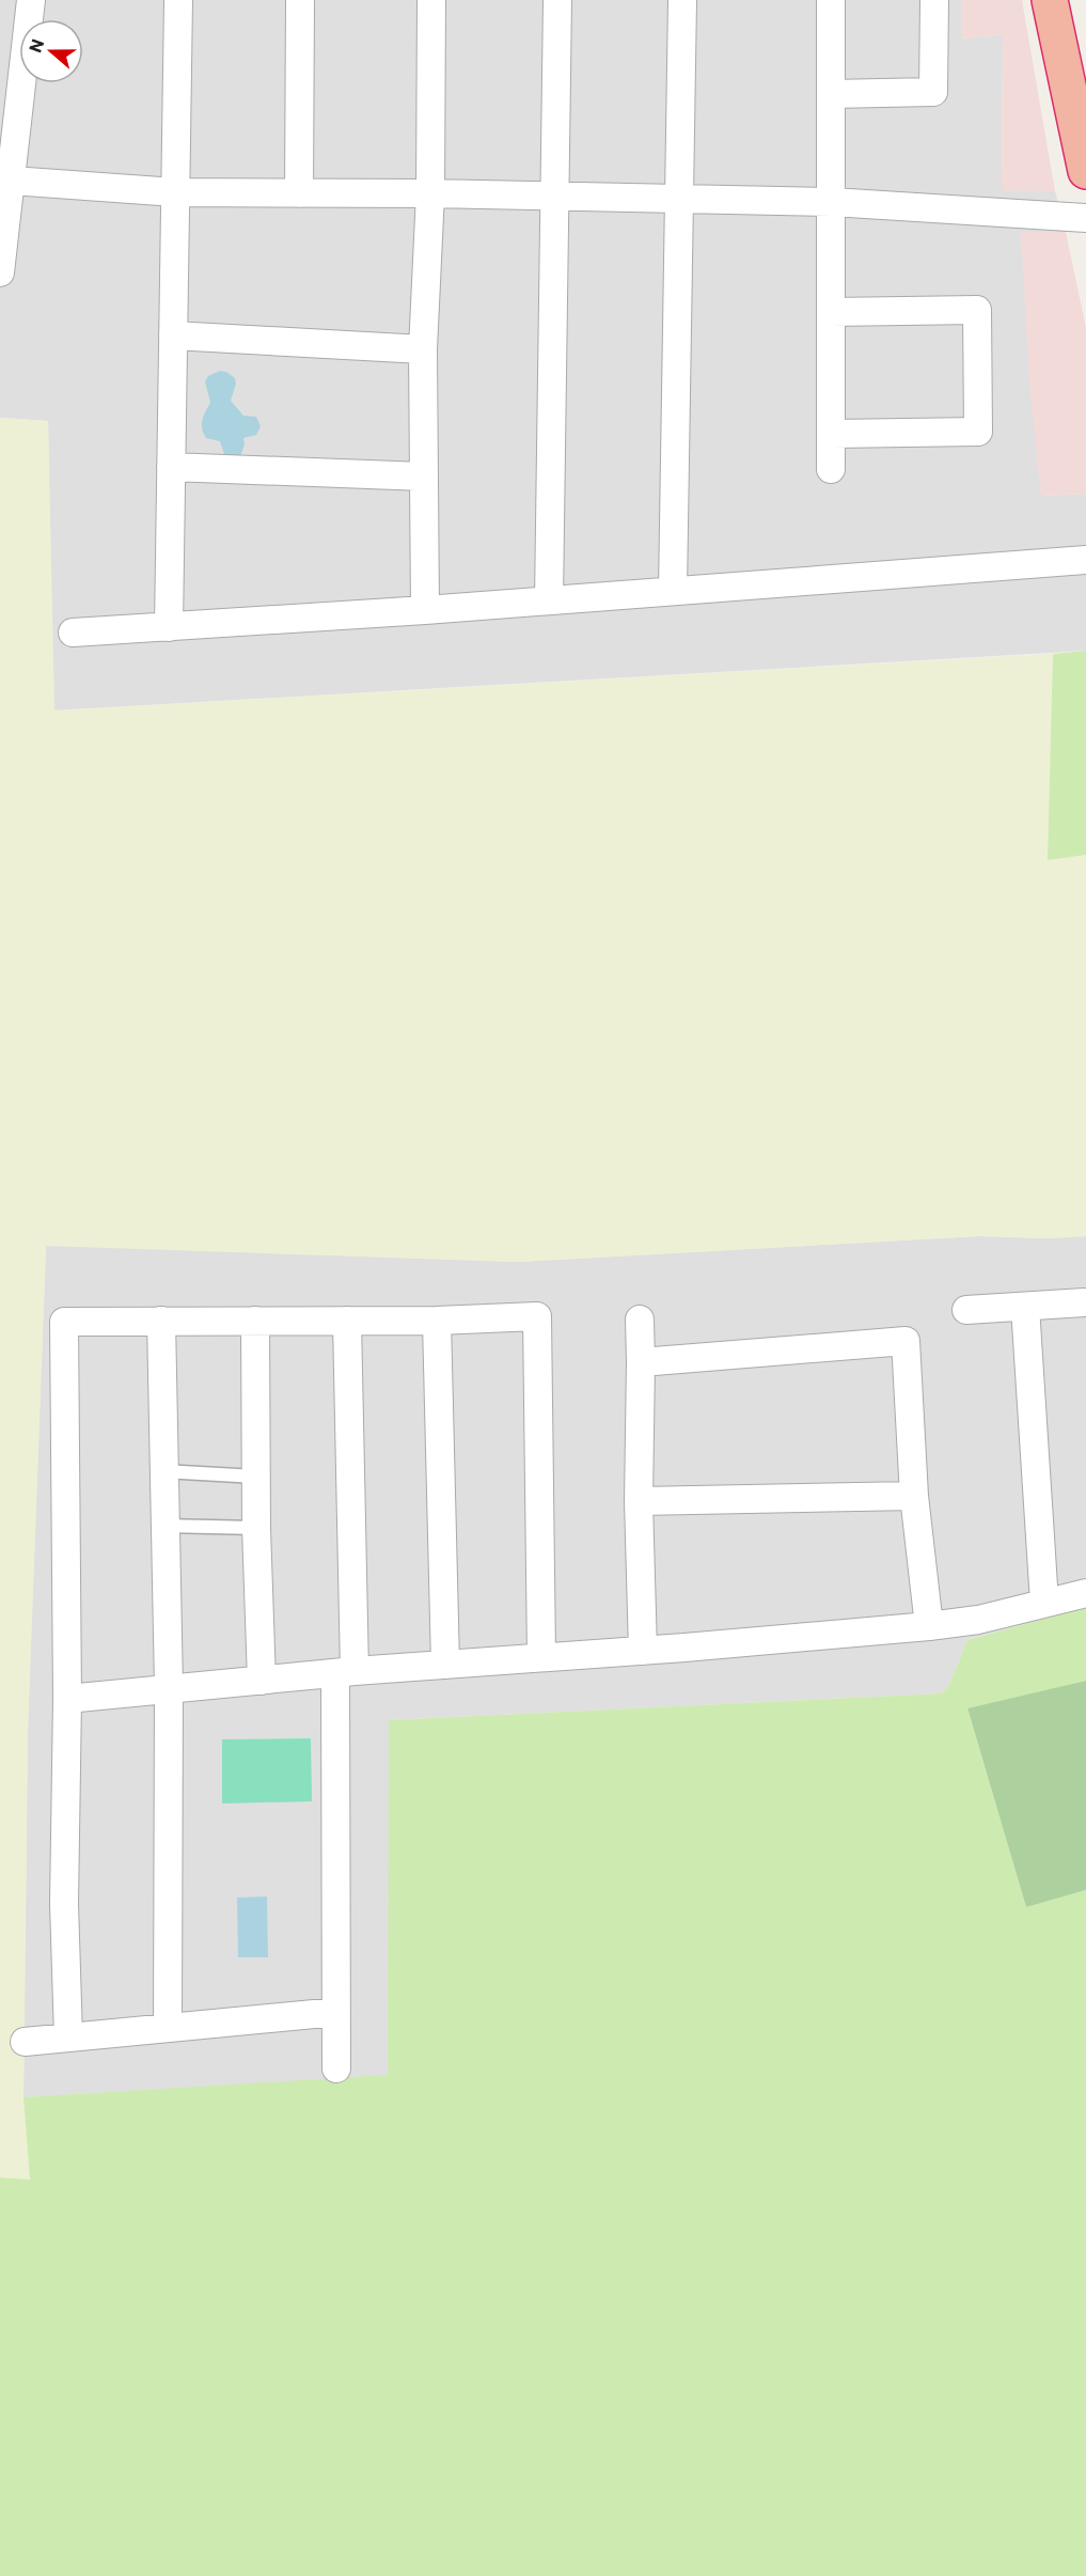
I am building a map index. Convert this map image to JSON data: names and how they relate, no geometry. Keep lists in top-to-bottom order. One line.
{"north":"left"}
